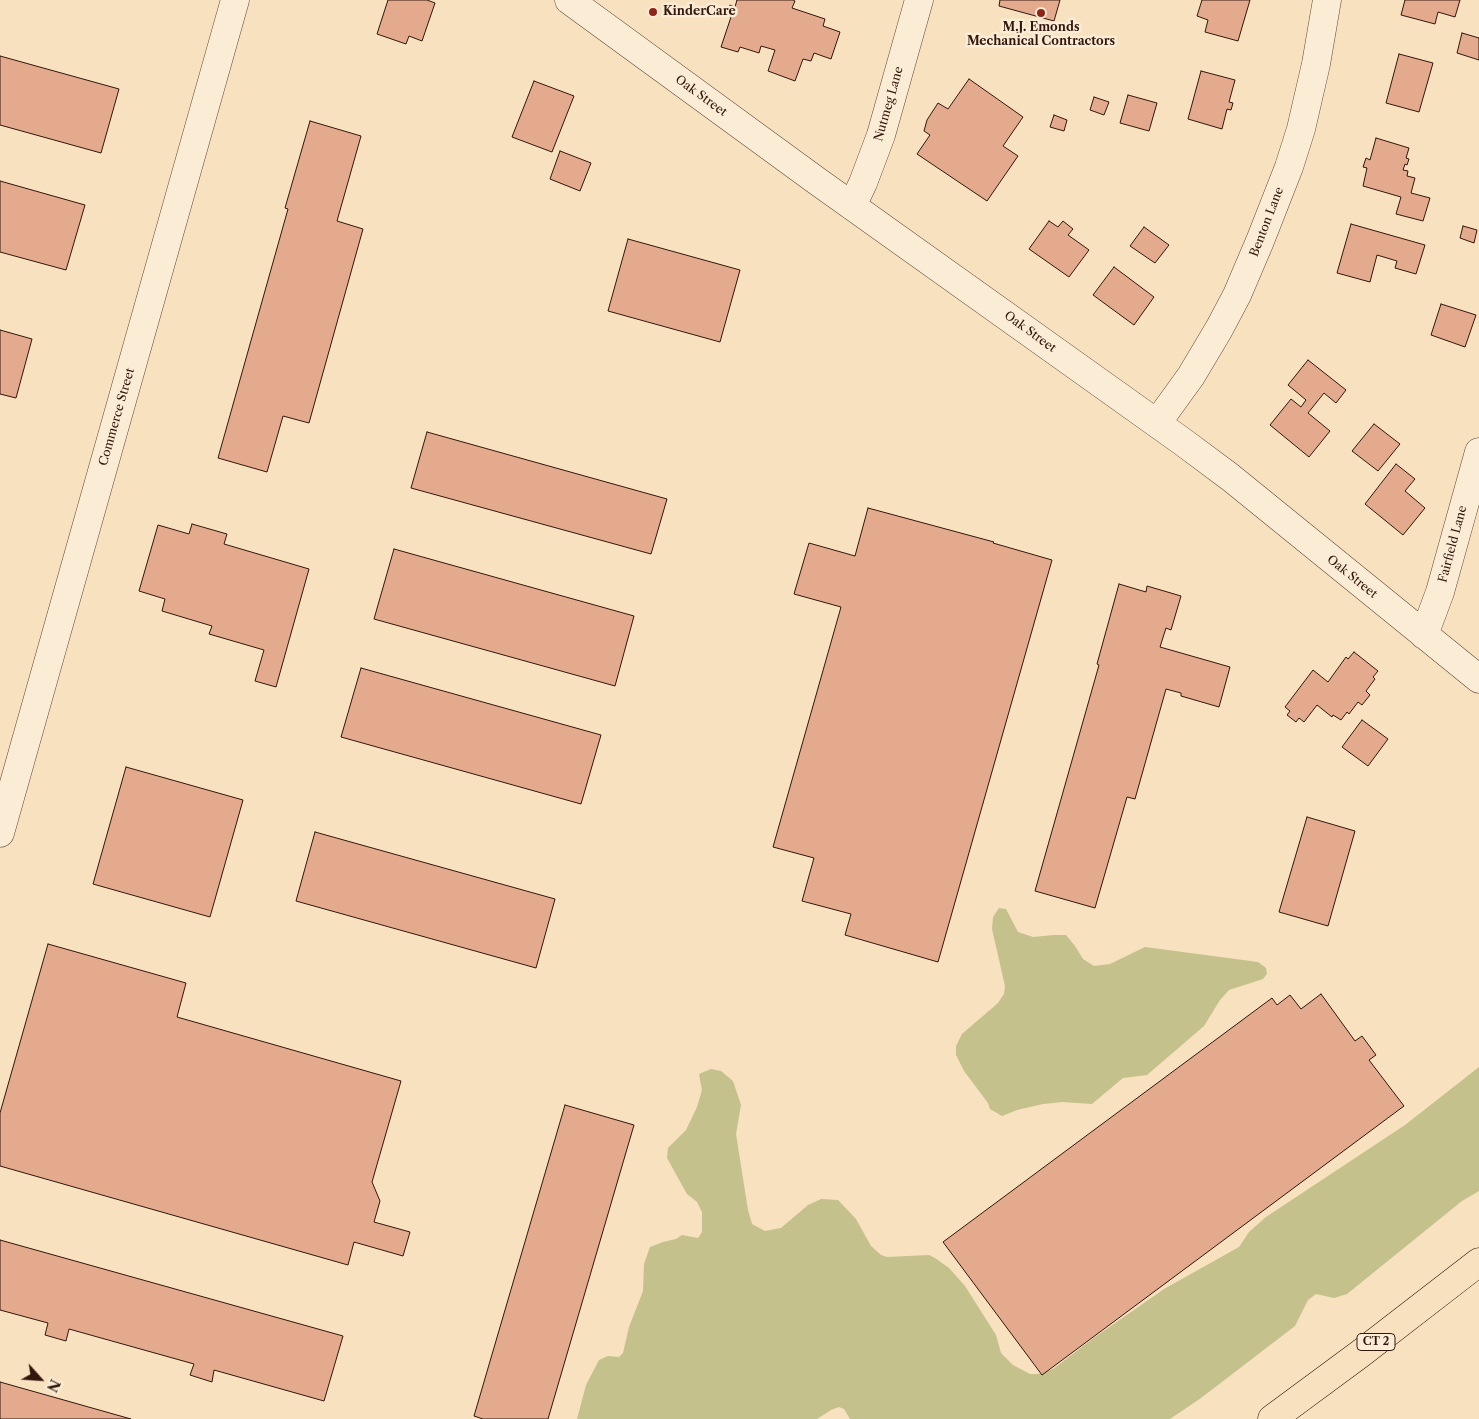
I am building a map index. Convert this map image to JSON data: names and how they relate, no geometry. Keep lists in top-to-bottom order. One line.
{"streets":{"highway":["CT 2"],"street":["Oak Street","Nutmeg Lane","Benton Lane","Commerce Street","Fairfield Lane"]},"crossings":[["Oak Street","Nutmeg Lane"],["Oak Street","Benton Lane"],["Oak Street","Fairfield Lane"]],"places":["KinderCare","M.J. Emonds Mechanical Contractors"],"north":"bottom right"}
